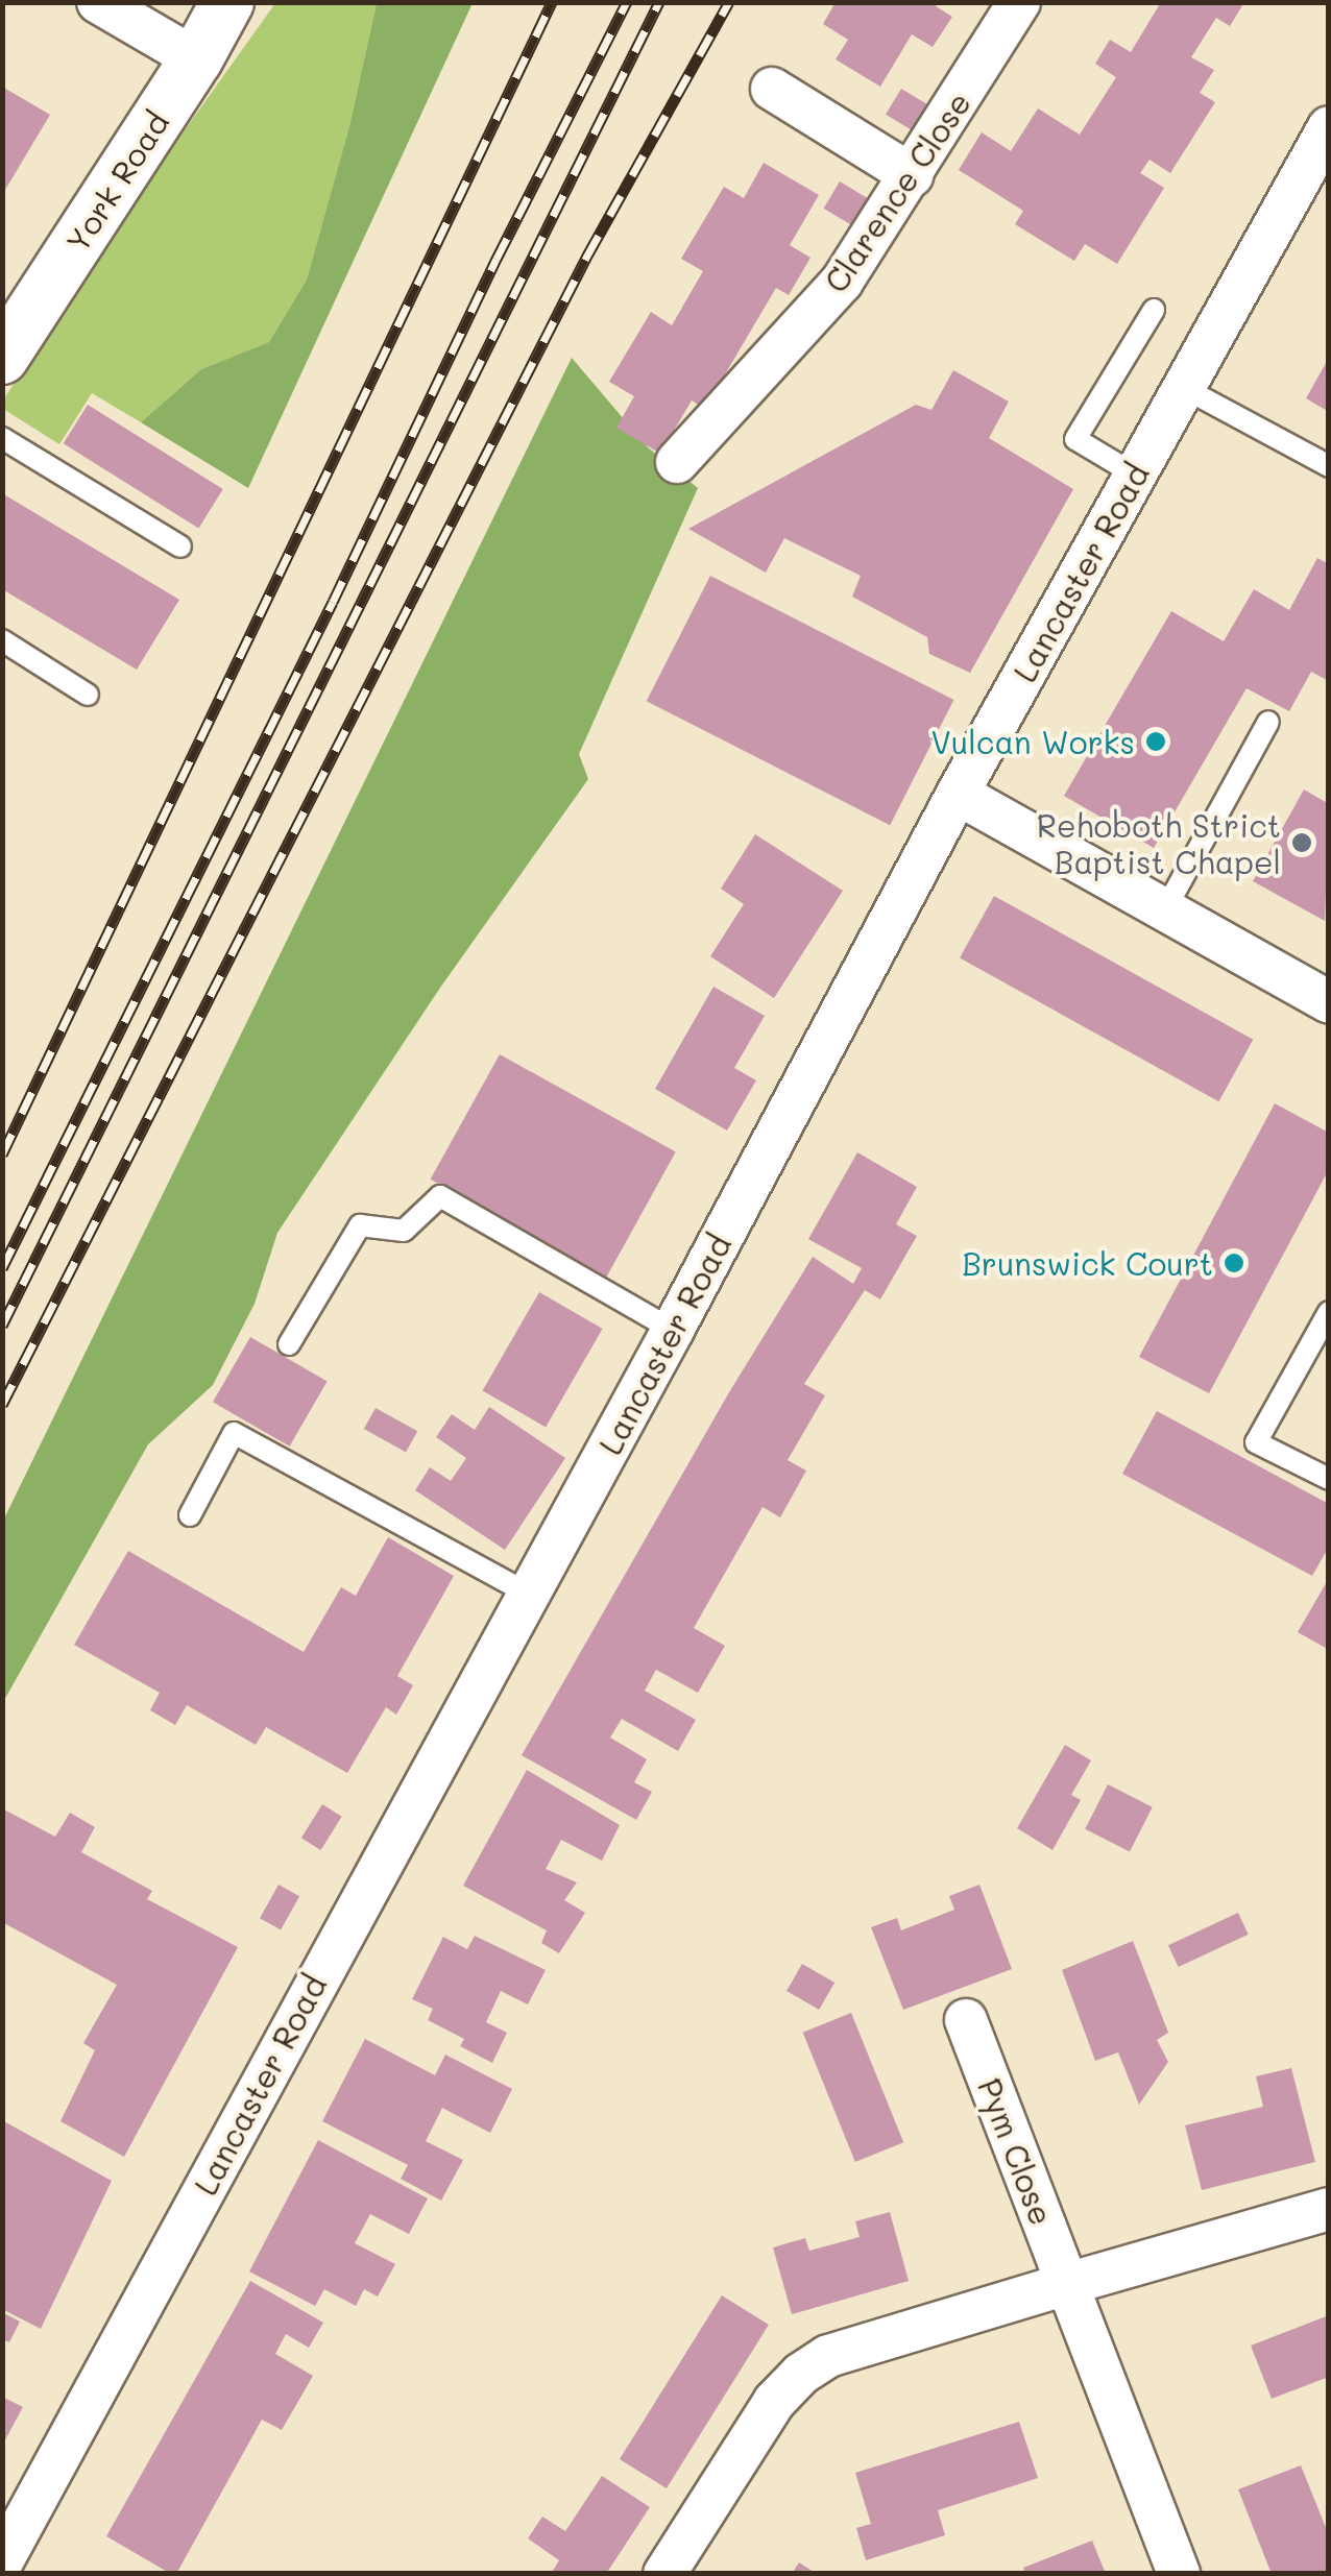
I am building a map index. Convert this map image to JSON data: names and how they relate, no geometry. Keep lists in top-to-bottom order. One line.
{"streets":{"street":["York Road","Clarence Close","Lancaster Road","Pym Close"]},"places":["Vulcan Works","Rehoboth Strict Baptist Chapel","Brunswick Court"]}
